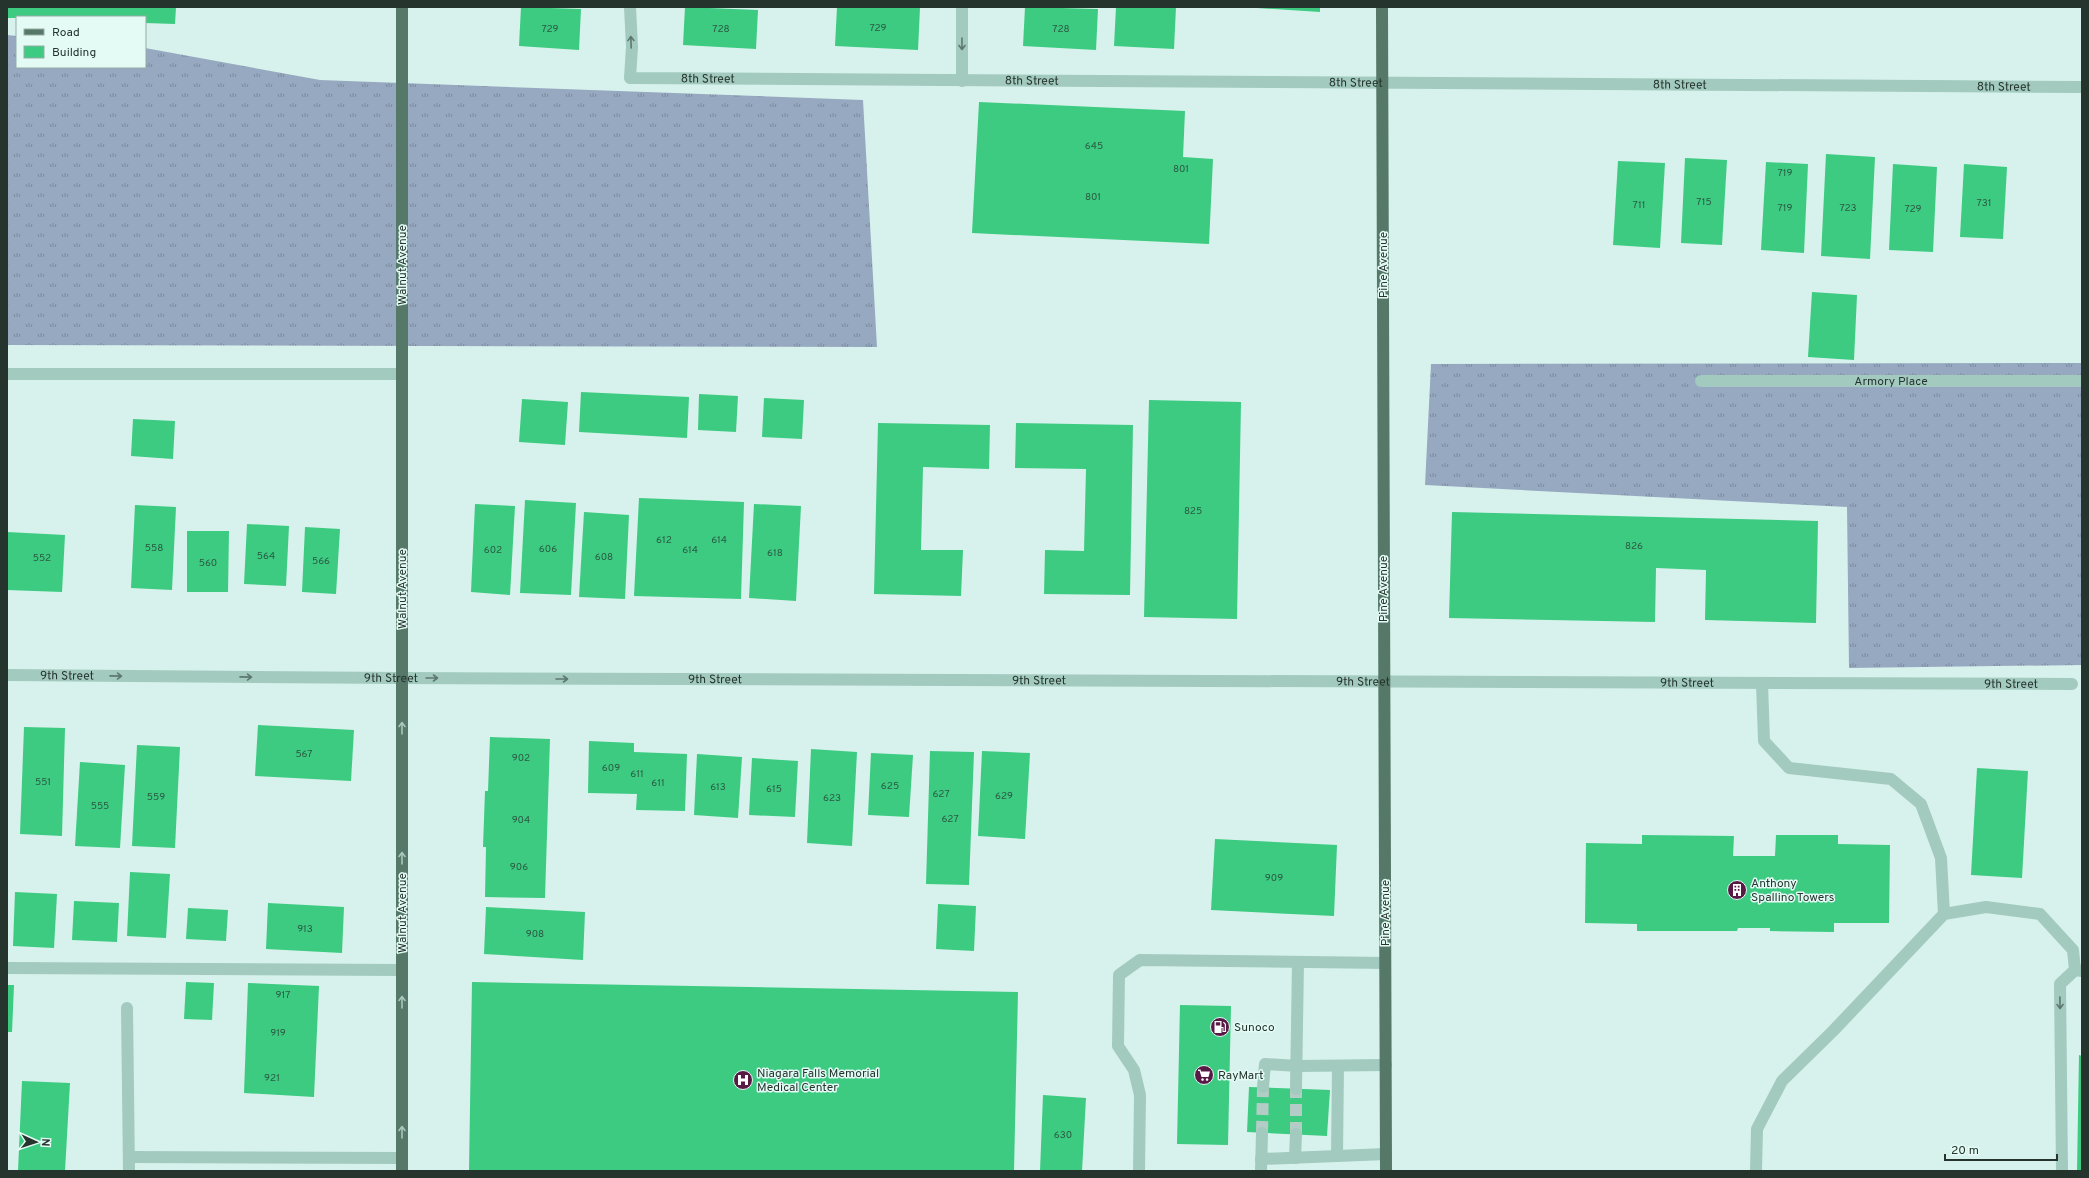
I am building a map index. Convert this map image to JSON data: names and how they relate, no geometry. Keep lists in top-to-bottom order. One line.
{"streets":{"main road":["Walnut Avenue","Pine Avenue"],"street":["8th Street","Armory Place","9th Street"]},"crossings":[["8th Street","Pine Avenue"],["Walnut Avenue","9th Street"],["Pine Avenue","9th Street"]],"one_way":["Walnut Avenue","9th Street"],"places":{"building":["Anthony Spallino Towers"],"fuel station":["Sunoco"],"supermarket":["RayMart"],"hospital":["Niagara Falls Memorial Medical Center"]},"house_numbers":["729","729","728","728","645","801","719","801","715","731","711","719","723","729","825","612","614","826","558","606","602","614","618","564","608","552","566","560","567","902","609","611","551","611","625","613","615","627","629","559","623","555","627","904","906","909","913","908","917","919","921","630"],"legend":["Road","Building"],"scale_bar":"20 m","north":"right"}
